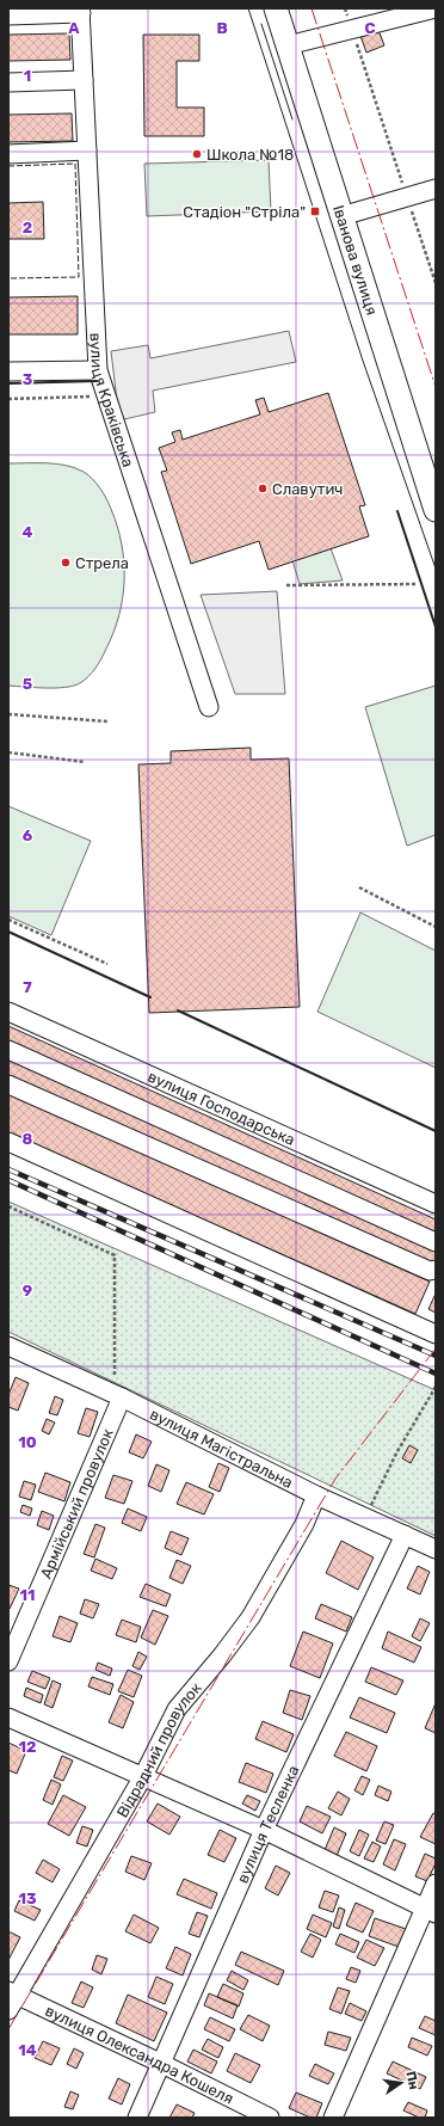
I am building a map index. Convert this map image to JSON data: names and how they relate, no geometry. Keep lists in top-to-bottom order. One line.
{"streets":{"main road":["Іванова вулиця"],"street":["вулиця Краківська","вулиця Господарська","вулиця Магістральна","Армійський провулок","Відрадний провулок","вулиця Тесленка","вулиця Олександра Кошеля"]},"crossings":[["вулиця Магістральна","Армійський провулок"],["вулиця Магістральна","Відрадний провулок"],["вулиця Магістральна","вулиця Тесленка"],["Відрадний провулок","вулиця Олександра Кошеля"],["вулиця Тесленка","вулиця Олександра Кошеля"]],"places":{"other":["Школа №18","Славутич","Стрела"],"transit":["Стадіон \"Стріла\""]},"north":"right","grid":{"columns":["A","B","C"],"rows":["1","2","3","4","5","6","7","8","9","10","11","12","13","14"]}}
